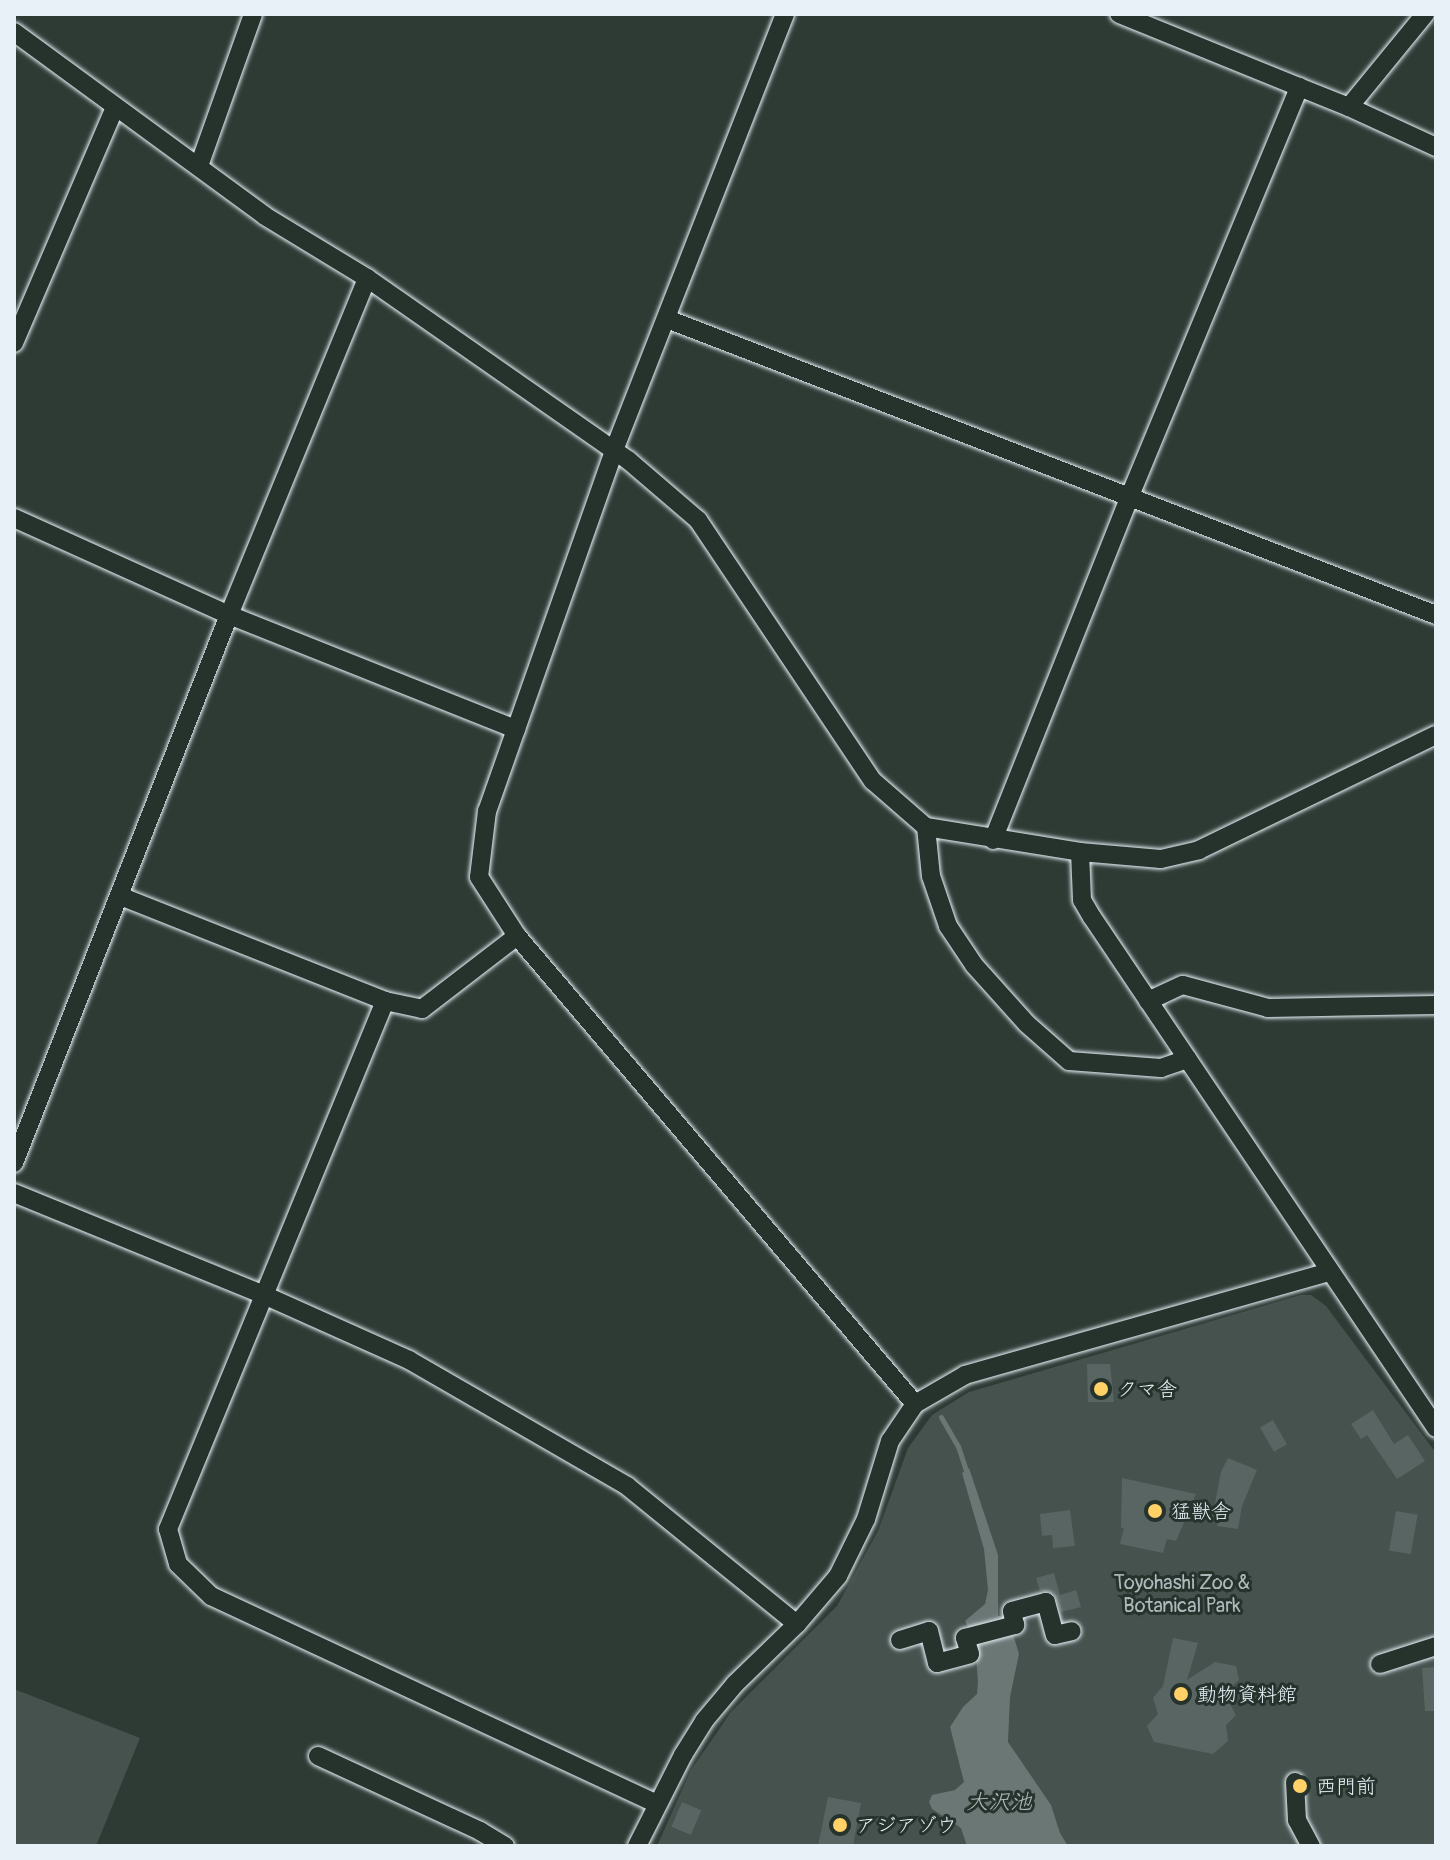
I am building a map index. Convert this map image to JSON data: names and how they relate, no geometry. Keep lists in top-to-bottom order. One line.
{"water":["大沢池"],"parks":["Toyohashi Zoo & Botanical Park"],"places":["クマ舎","猛獣舎","動物資料館","西門前","アジアゾウ"]}
